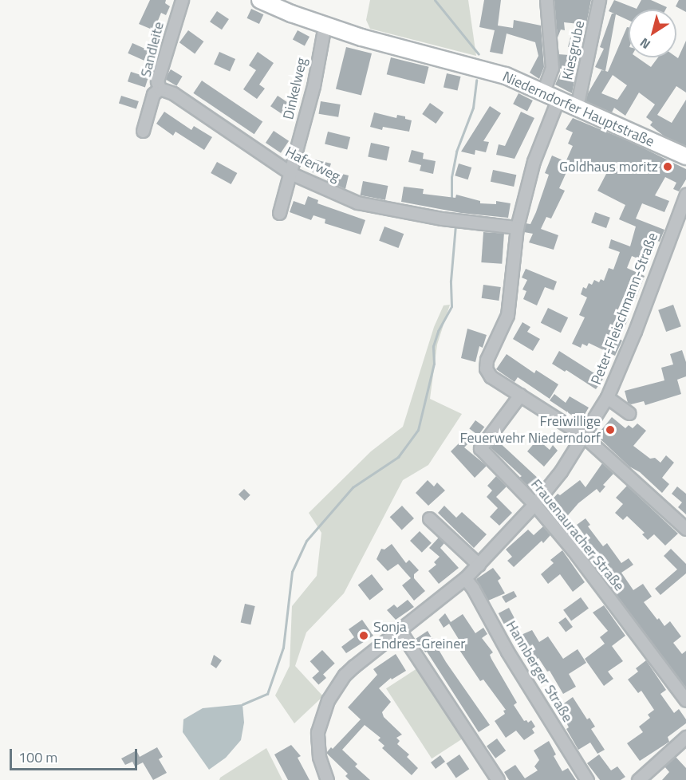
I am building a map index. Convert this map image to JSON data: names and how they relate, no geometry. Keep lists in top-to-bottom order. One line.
{"streets":{"main road":["Niederndorfer Hauptstraße"],"street":["Sandleite","Kiesgrube","Dinkelweg","Haferweg","Peter-Fleischmann-Straße","Frauenauracher Straße","Hannberger Straße"]},"crossings":[["Sandleite","Haferweg"],["Kiesgrube","Niederndorfer Hauptstraße"],["Dinkelweg","Niederndorfer Hauptstraße"],["Dinkelweg","Haferweg"],["Peter-Fleischmann-Straße","Frauenauracher Straße"],["Peter-Fleischmann-Straße","Hannberger Straße"]],"places":["Goldhaus moritz","Freiwillige Feuerwehr Niederndorf","Sonja Endres-Greiner"],"scale_bar":"100 m","north":"bottom left"}
